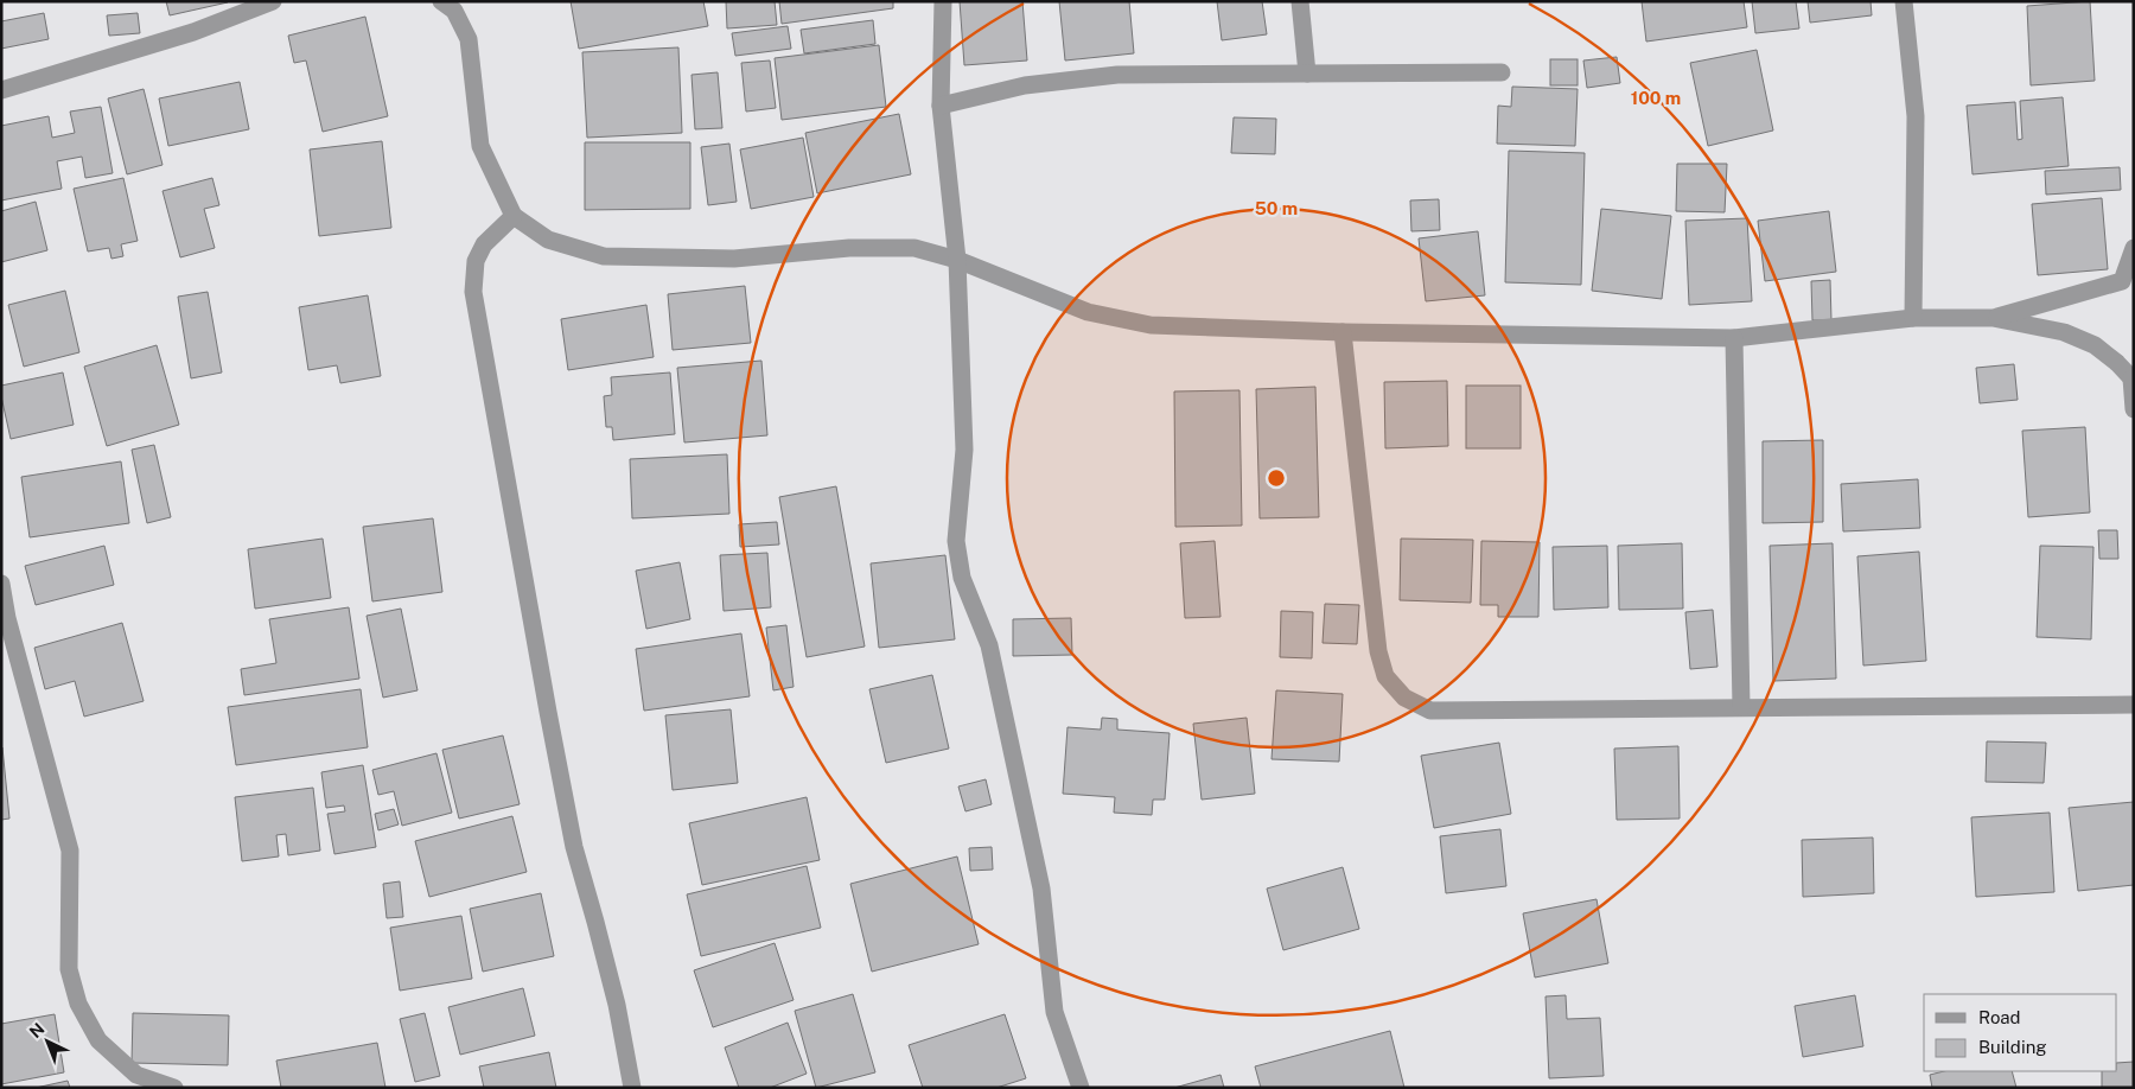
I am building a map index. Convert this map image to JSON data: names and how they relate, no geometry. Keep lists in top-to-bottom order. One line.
{"legend":["Road","Building"],"north":"top left","rings":["100 m","50 m"]}
